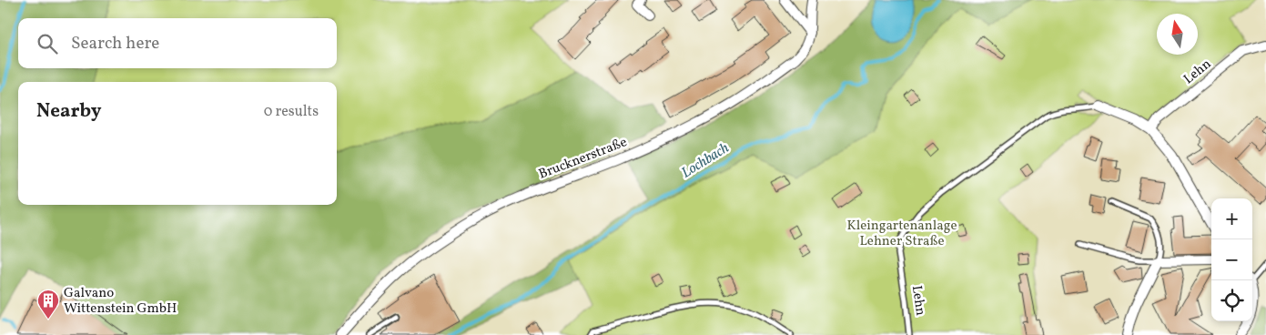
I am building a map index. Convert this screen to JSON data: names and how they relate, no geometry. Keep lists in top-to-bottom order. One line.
{"streets":{"street":["Lehn","Brucknerstraße"]},"water":["Lochbach"],"parks":["Kleingartenanlage Lehner Straße"],"places":{"building":["Galvano Wittenstein GmbH"]},"north":"top","page":{"search":"Search here","heading":["Nearby","0 results"],"map_buttons":["+","−"]}}
